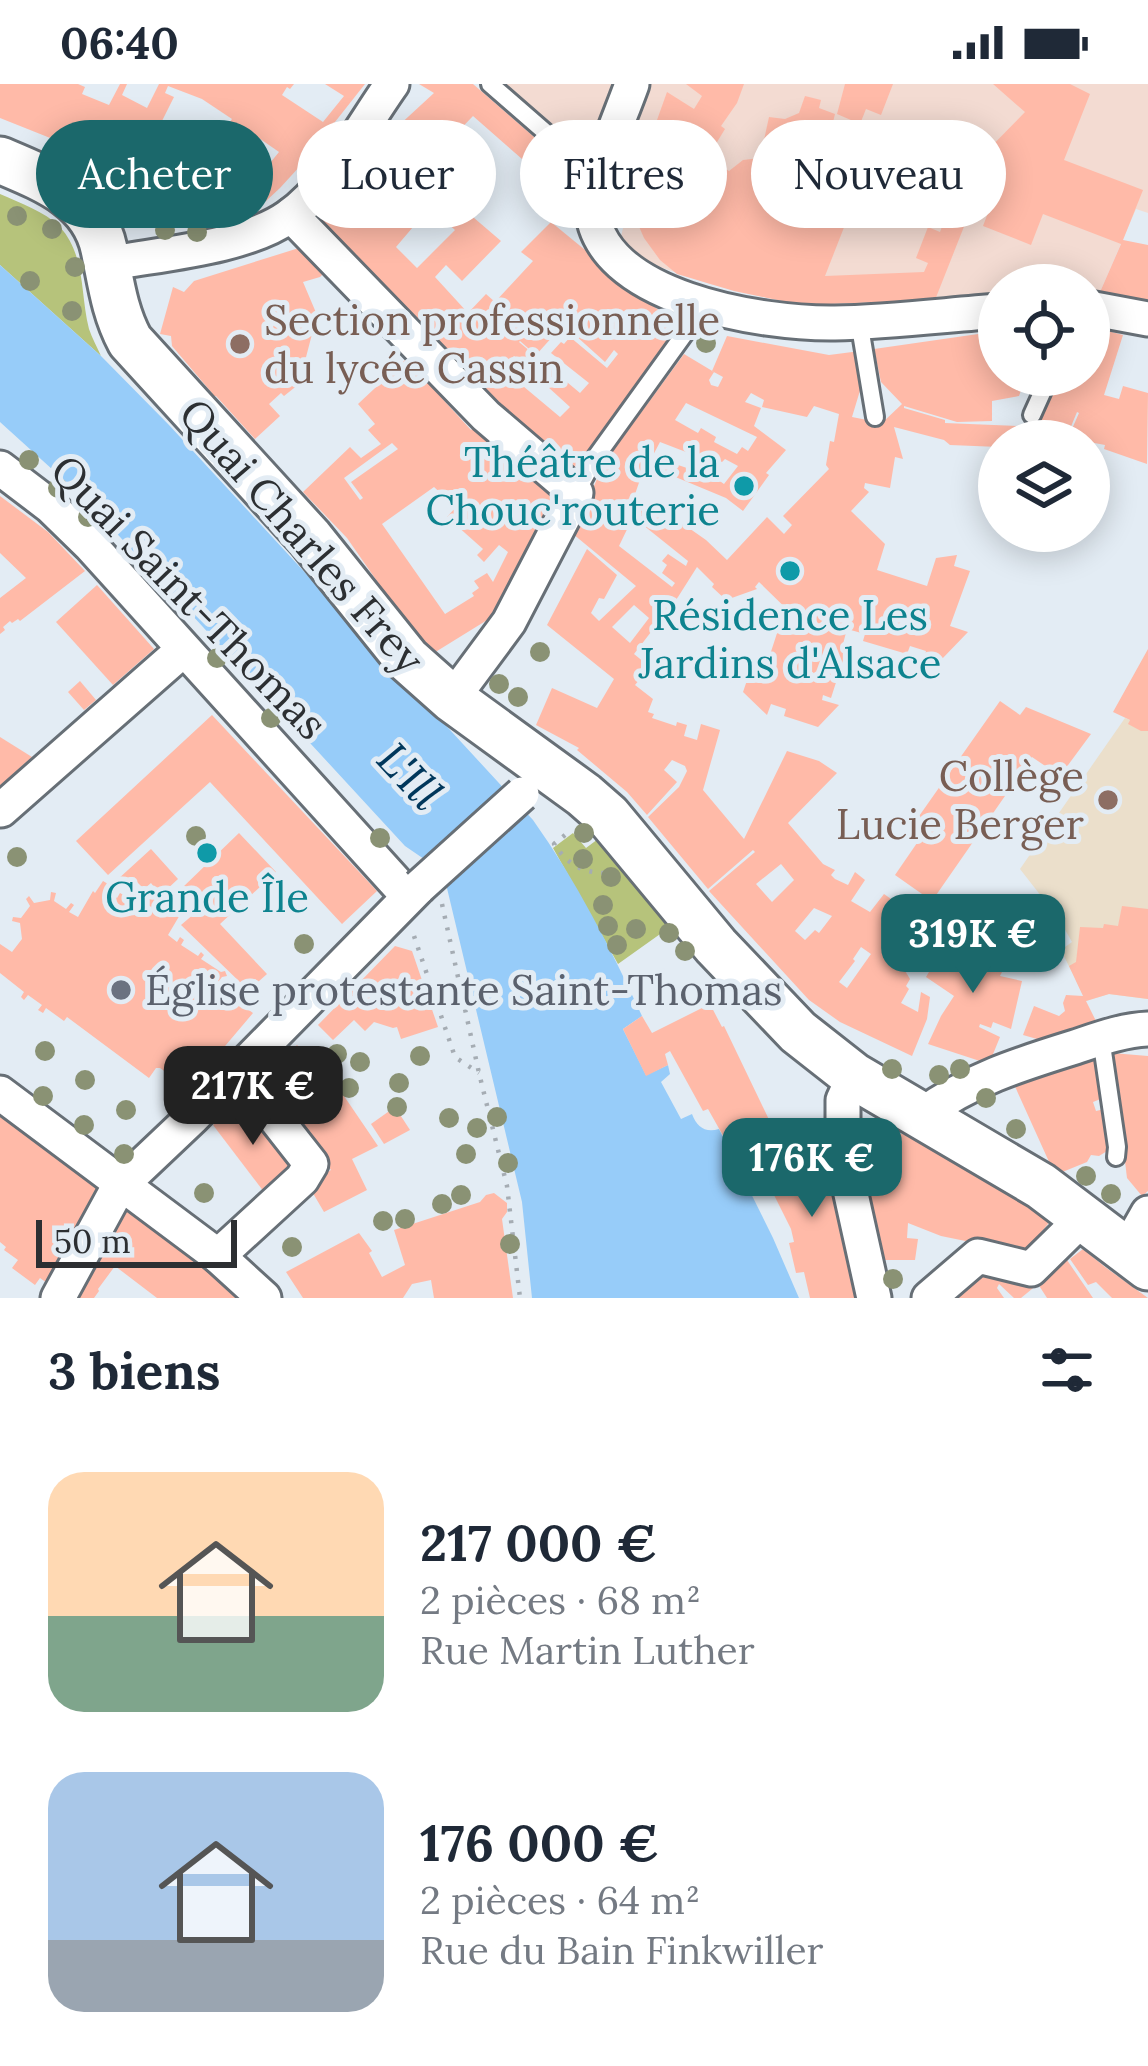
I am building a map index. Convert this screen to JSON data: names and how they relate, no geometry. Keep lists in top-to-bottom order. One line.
{"streets":{"street":["Quai Charles Frey","Quai Saint-Thomas"]},"water":["L'Ill"],"places":["Section professionnelle du lycée Cassin","Théâtre de la Chouc'routerie","Résidence Les Jardins d'Alsace","Collège Lucie Berger","Grande Île","Église protestante Saint-Thomas"],"scale_bar":"50 m","page":{"status":"06:40","chip":["Acheter","Louer","Filtres","Nouveau"],"price":["319K €","217K €","176K €"],"scale":"50 m","heading":"3 biens","list":[{"name":"217 000 €","note":"2 pièces · 68 m² · Rue Martin Luther"},{"name":"176 000 €","note":"2 pièces · 64 m² · Rue du Bain Finkwiller"}]}}
